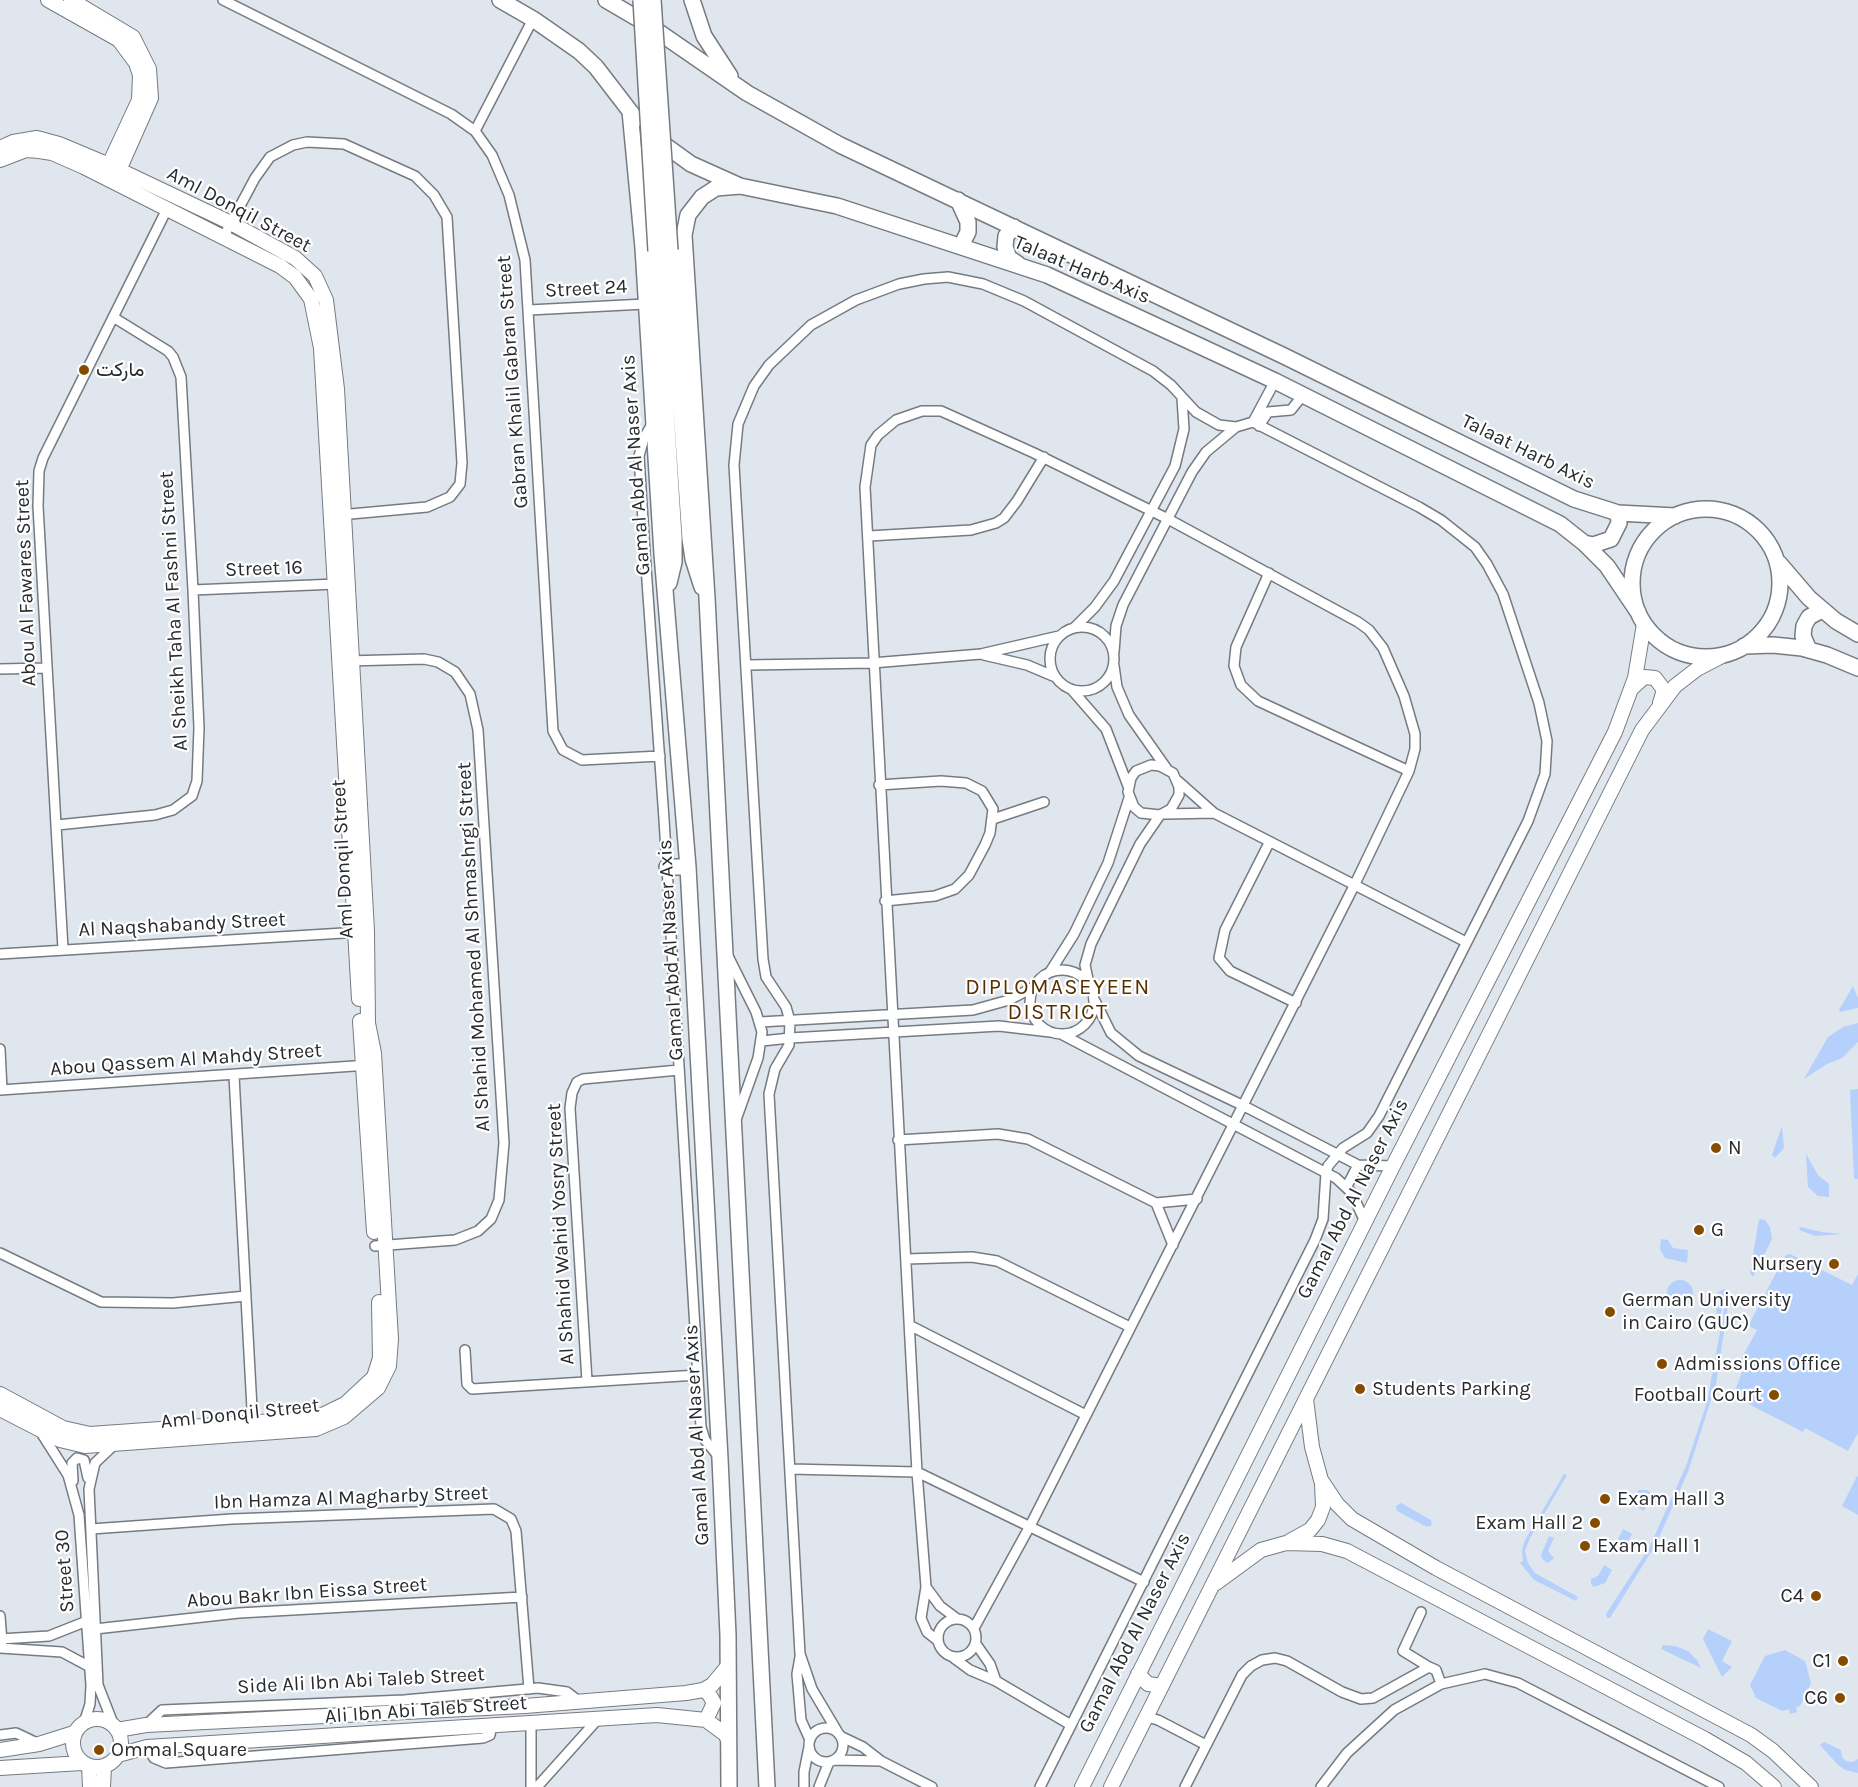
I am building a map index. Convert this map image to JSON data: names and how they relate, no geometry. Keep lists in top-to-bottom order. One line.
{"streets":{"main road":["Aml Donqil Street","Talaat Harb Axis","Gamal Abd Al Naser Axis","Ali Ibn Abi Taleb Street"],"street":["Street 24","Gabran Khalil Gabran Street","Street 16","Abou Al Fawares Street","Al Sheikh Taha Al Fashni Street","Al Naqshabandy Street","Al Shahid Mohamed Al Shmashrgi Street","Abou Qassem Al Mahdy Street","Al Shahid Wahid Yosry Street","Ibn Hamza Al Magharby Street","Street 30","Abou Bakr Ibn Eissa Street","Side Ali Ibn Abi Taleb Street"]},"crossings":[["Aml Donqil Street","Street 16"],["Aml Donqil Street","Abou Al Fawares Street"],["Aml Donqil Street","Al Naqshabandy Street"],["Aml Donqil Street","Al Shahid Mohamed Al Shmashrgi Street"],["Aml Donqil Street","Abou Qassem Al Mahdy Street"],["Aml Donqil Street","Street 30"],["Talaat Harb Axis","Gamal Abd Al Naser Axis"],["Street 24","Gabran Khalil Gabran Street"],["Street 24","Gamal Abd Al Naser Axis"],["Street 16","Al Sheikh Taha Al Fashni Street"],["Abou Al Fawares Street","Al Sheikh Taha Al Fashni Street"],["Abou Al Fawares Street","Al Naqshabandy Street"],["Ibn Hamza Al Magharby Street","Street 30"],["Ibn Hamza Al Magharby Street","Abou Bakr Ibn Eissa Street"],["Ibn Hamza Al Magharby Street","Side Ali Ibn Abi Taleb Street"],["Street 30","Abou Bakr Ibn Eissa Street"],["Street 30","Ali Ibn Abi Taleb Street"],["Side Ali Ibn Abi Taleb Street","Ali Ibn Abi Taleb Street"]],"districts":["DIPLOMASEYEEN DISTRICT"],"places":["ماركت","N","G","Nursery","German University in Cairo (GUC)","Admissions Office","Students Parking","Football Court","Exam Hall 3","Exam Hall 2","Exam Hall 1","C4","C1","C6","Ommal Square"]}
